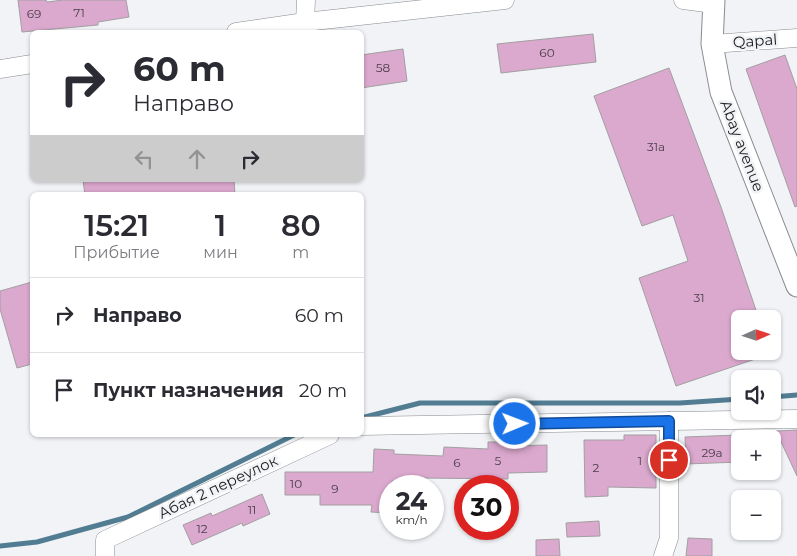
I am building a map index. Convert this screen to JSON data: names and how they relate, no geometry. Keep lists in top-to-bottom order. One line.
{"streets":{"main road":["Abay avenue"],"street":["Qapal","Абая 2 переулок"]},"crossings":[["Qapal","Abay avenue"]],"house_numbers":["71","69","60","58","31а","31","29а","5","1","6","2","10","9","11","12"],"north":"right","page":{"turn":["60 m","Направо"],"eta":["15:21","Прибытие","1","мин","80","m"],"list":[{"name":"Направо","value":"60 m"},{"name":"Пункт назначения","value":"20 m"}],"map_buttons":["+","−"],"speed":"24 km/h","limit":"30"}}
